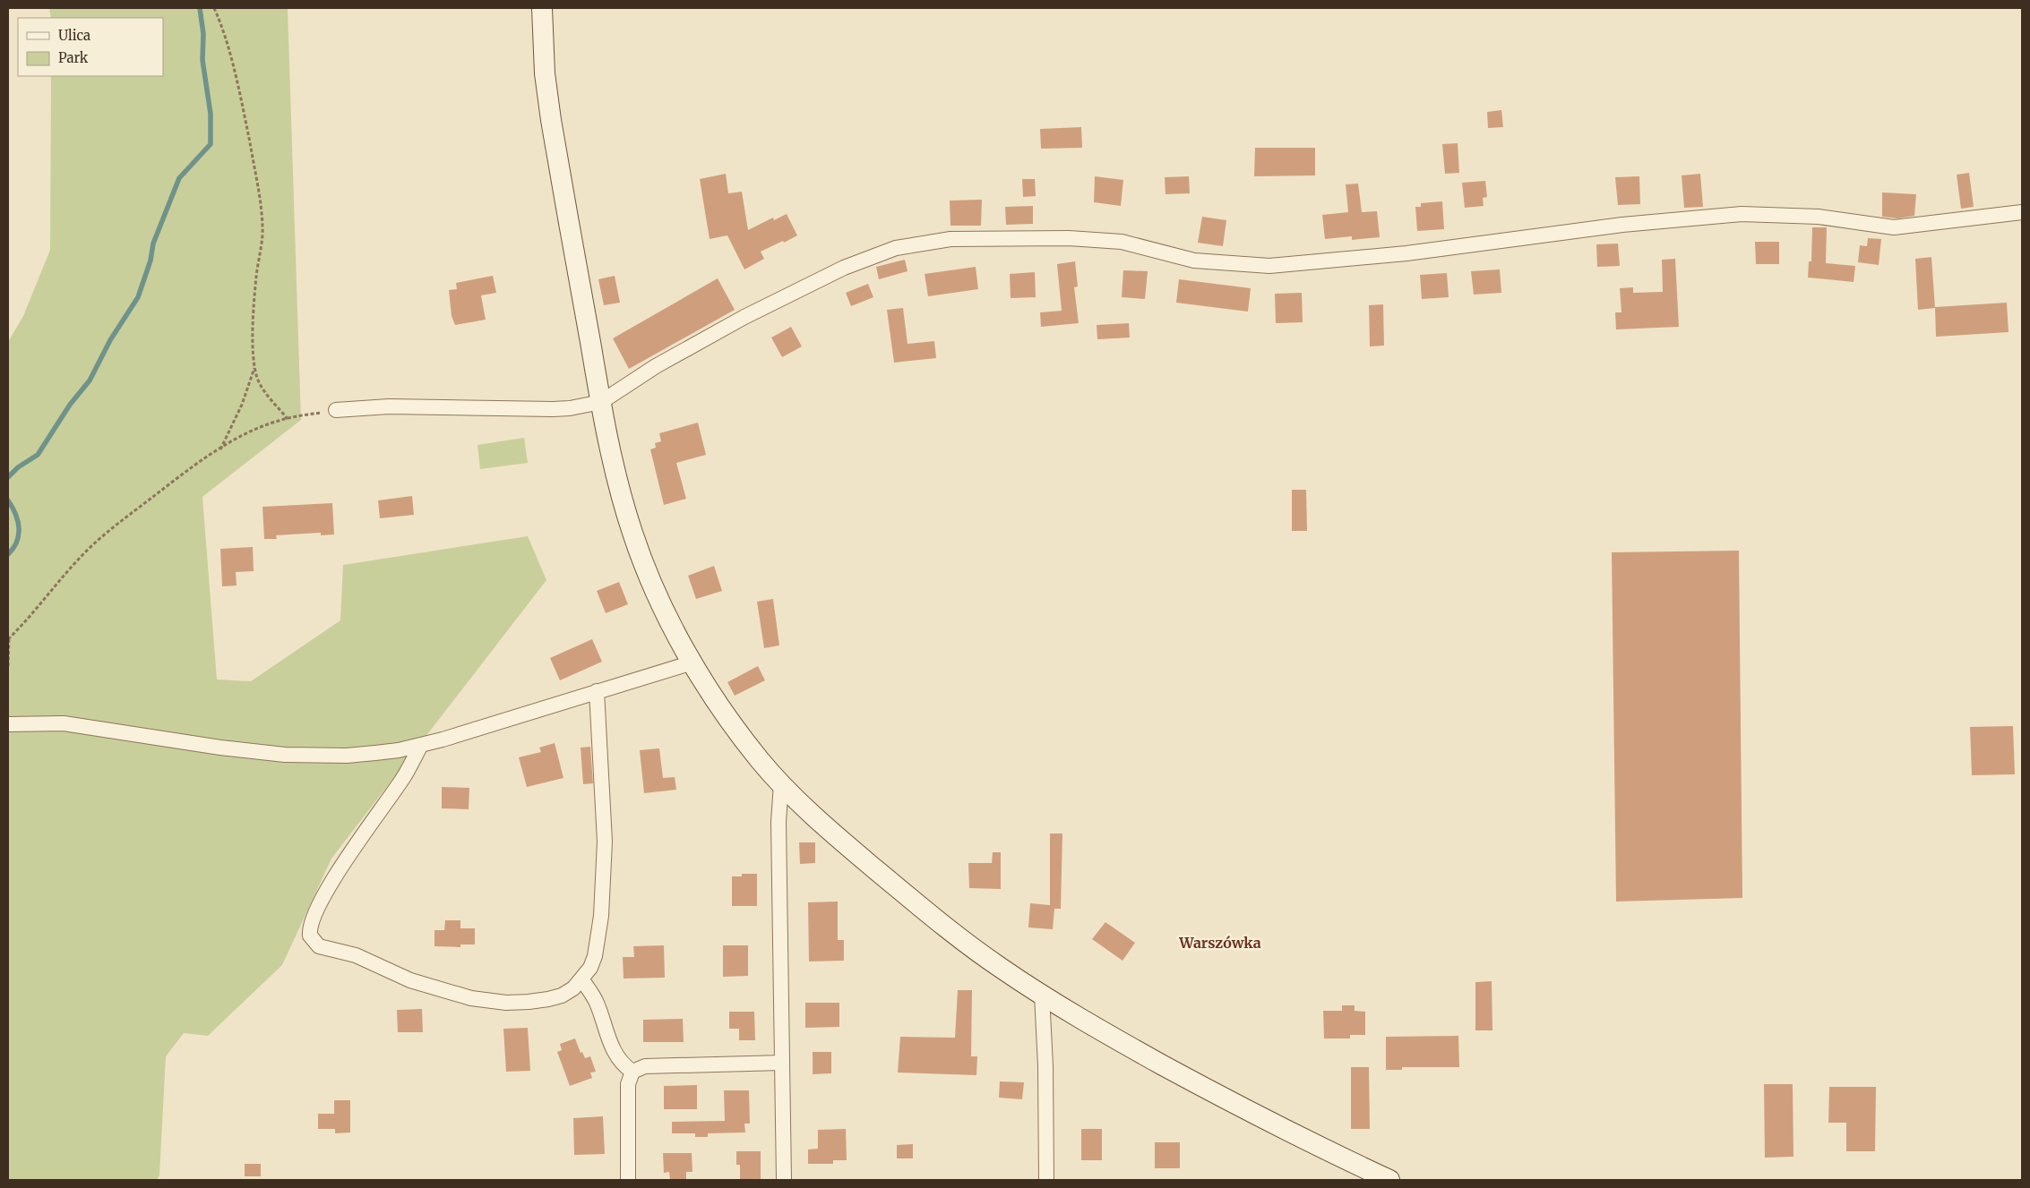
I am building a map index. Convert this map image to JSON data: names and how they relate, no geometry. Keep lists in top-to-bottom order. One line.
{"districts":["Warszówka"],"legend":["Ulica","Park"]}
